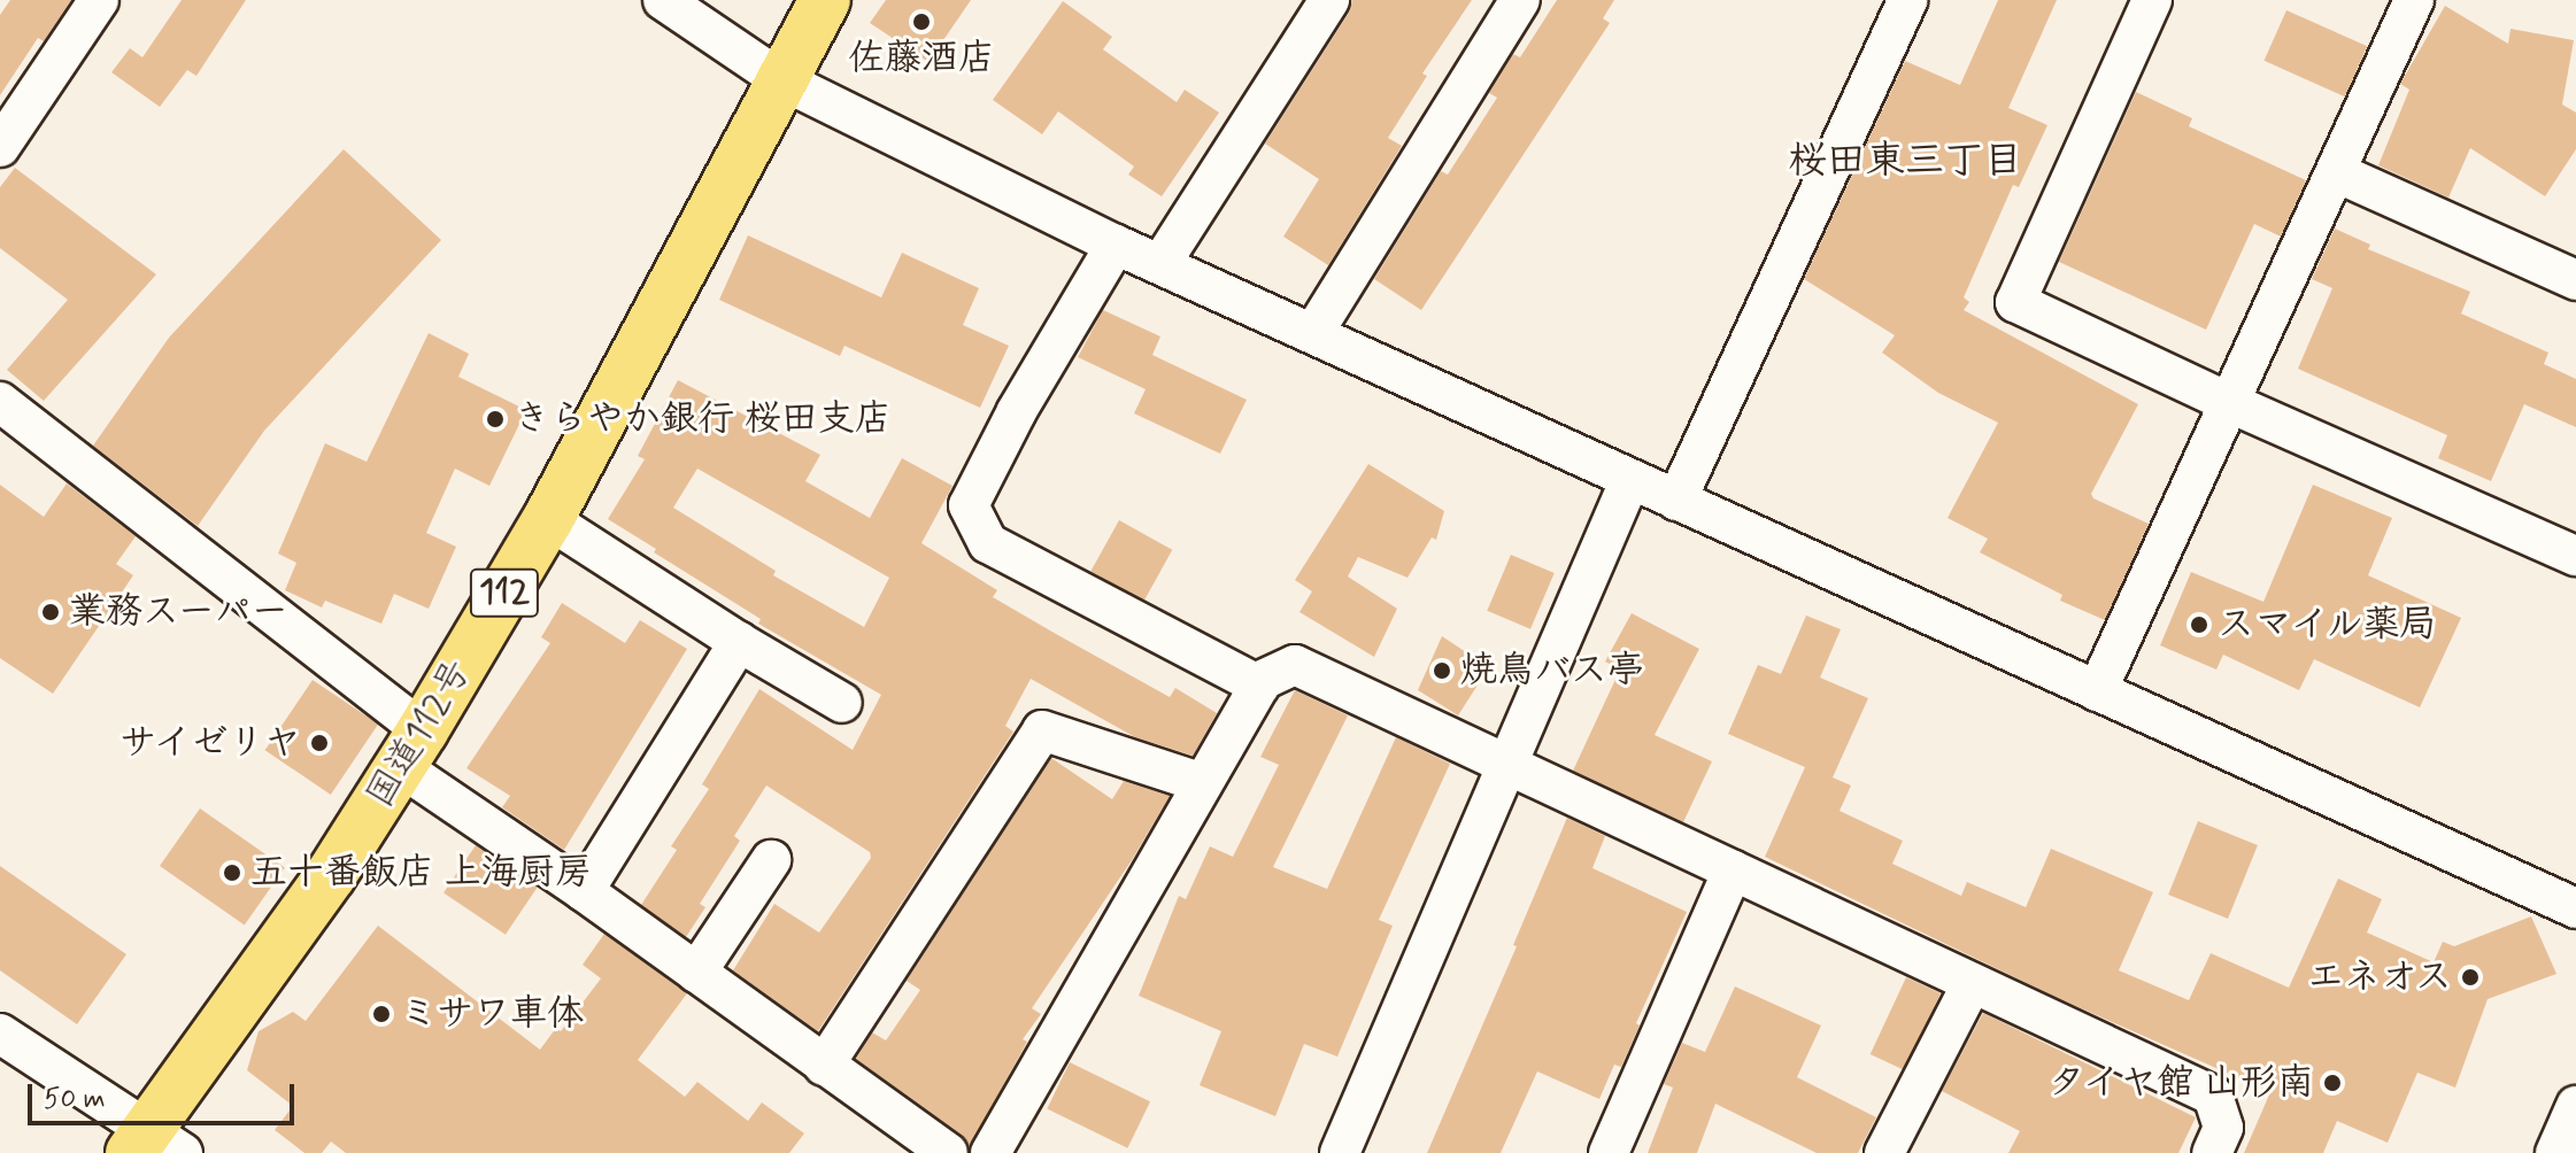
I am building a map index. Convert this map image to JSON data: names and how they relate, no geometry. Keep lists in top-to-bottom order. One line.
{"streets":{"highway":["112","国道112号"]},"districts":["桜田東三丁目"],"places":["佐藤酒店","きらやか銀行 桜田支店","業務スーパー","スマイル薬局","焼鳥バス亭","サイゼリヤ","五十番飯店 上海厨房","エネオス","ミサワ車体","タイヤ館 山形南"],"scale_bar":"50 m"}
